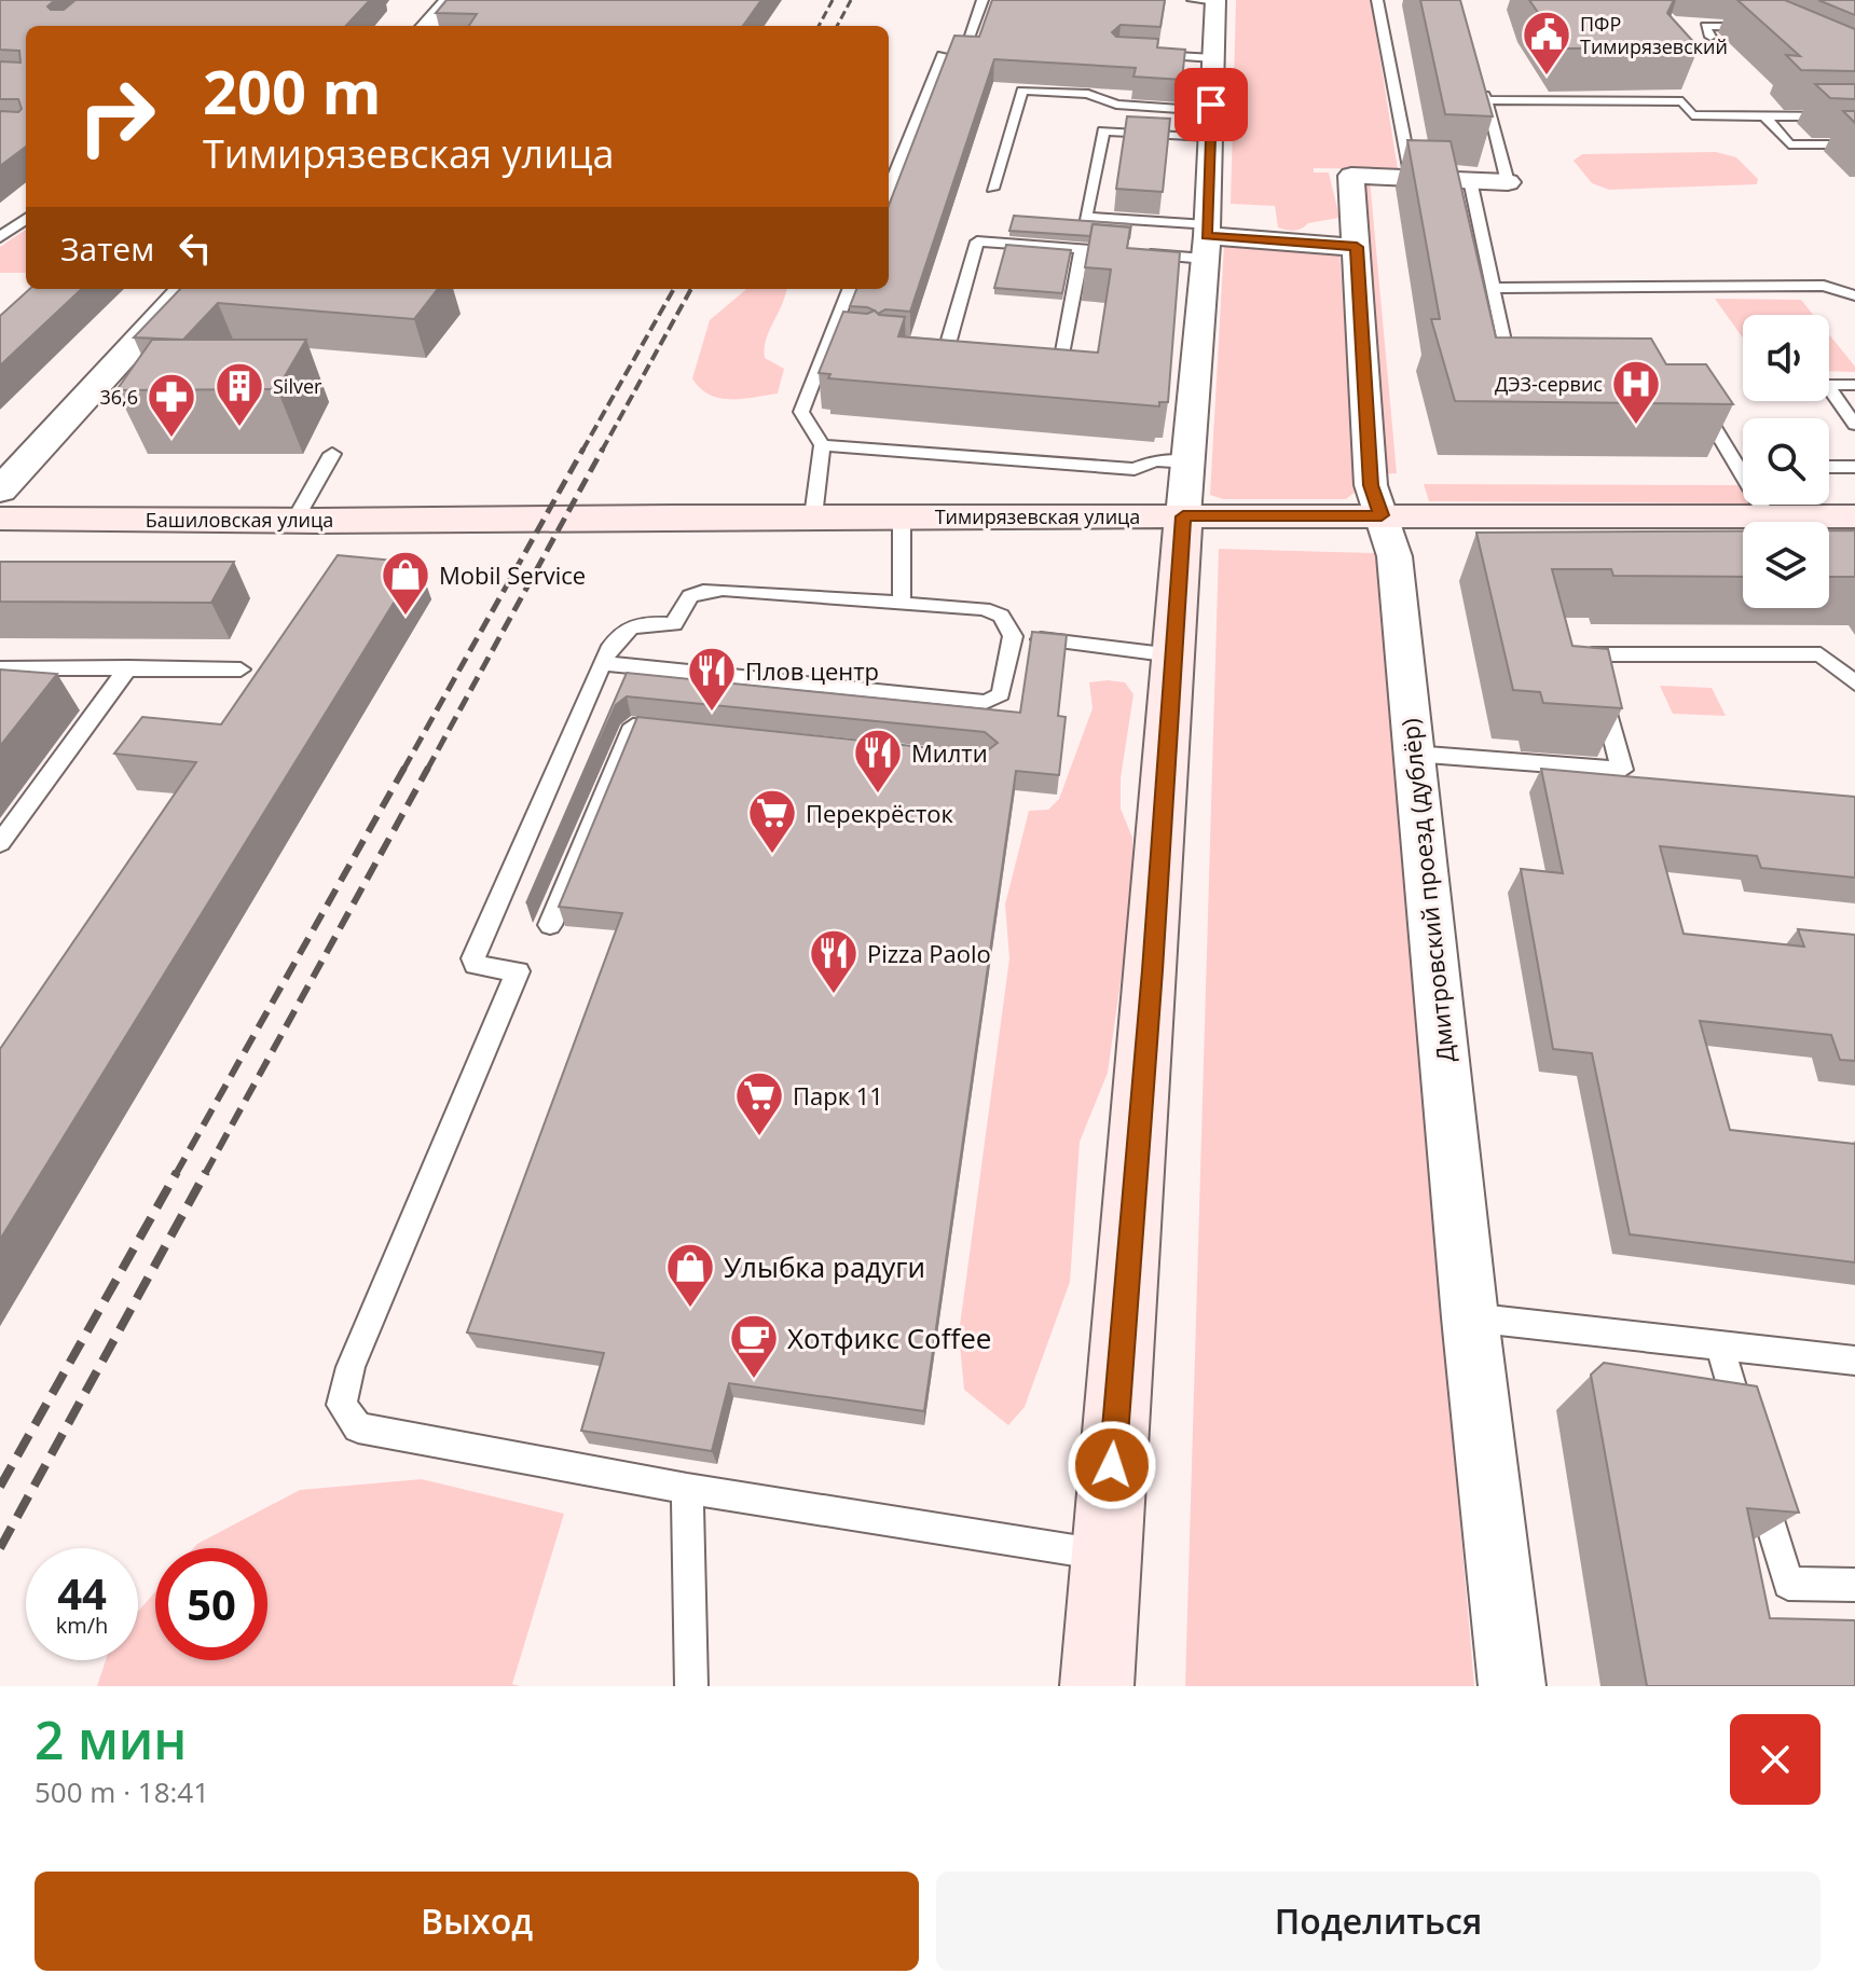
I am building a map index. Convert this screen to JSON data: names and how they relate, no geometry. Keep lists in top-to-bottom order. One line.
{"streets":{"main road":["Тимирязевская улица","Башиловская улица"],"street":["Дмитровский проезд (дублёр)"]},"crossings":[["Тимирязевская улица","Башиловская улица"],["Тимирязевская улица","Дмитровский проезд (дублёр)"]],"places":{"public building":["ПФР Тимирязевский"],"hospital":["ДЭЗ-сервис"],"building":["Silver"],"pharmacy":["36,6"],"shop":["Mobil Service","Улыбка радуги"],"restaurant":["Плов центр","Милти","Pizza Paolo"],"supermarket":["Перекрёсток","Парк 11"],"cafe":["Хотфикс Coffee"]},"page":{"turn":["200 m","Тимирязевская улица"],"then":"Затем","speed":"44 km/h","limit":"50","heading":["2 мин","500 m · 18:41"],"buttons":["Выход","Поделиться"]}}
